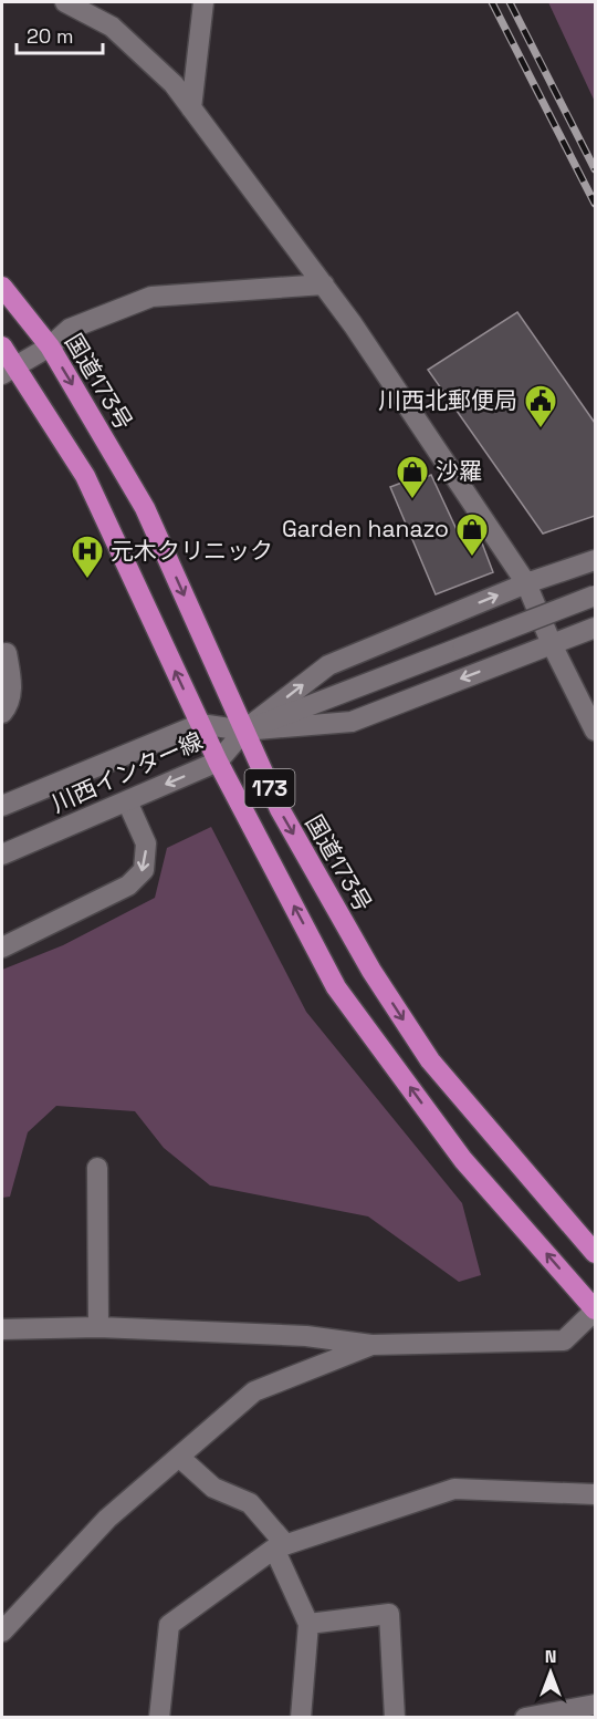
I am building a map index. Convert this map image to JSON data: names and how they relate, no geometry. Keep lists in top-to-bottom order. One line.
{"streets":{"highway":["国道173号","173"],"street":["川西インター線"]},"crossings":[["国道173号","川西インター線"],["川西インター線","173"]],"places":{"public building":["川西北郵便局"],"shop":["沙羅","Garden hanazo"],"hospital":["元木クリニック"]},"scale_bar":"20 m","north":"top"}
